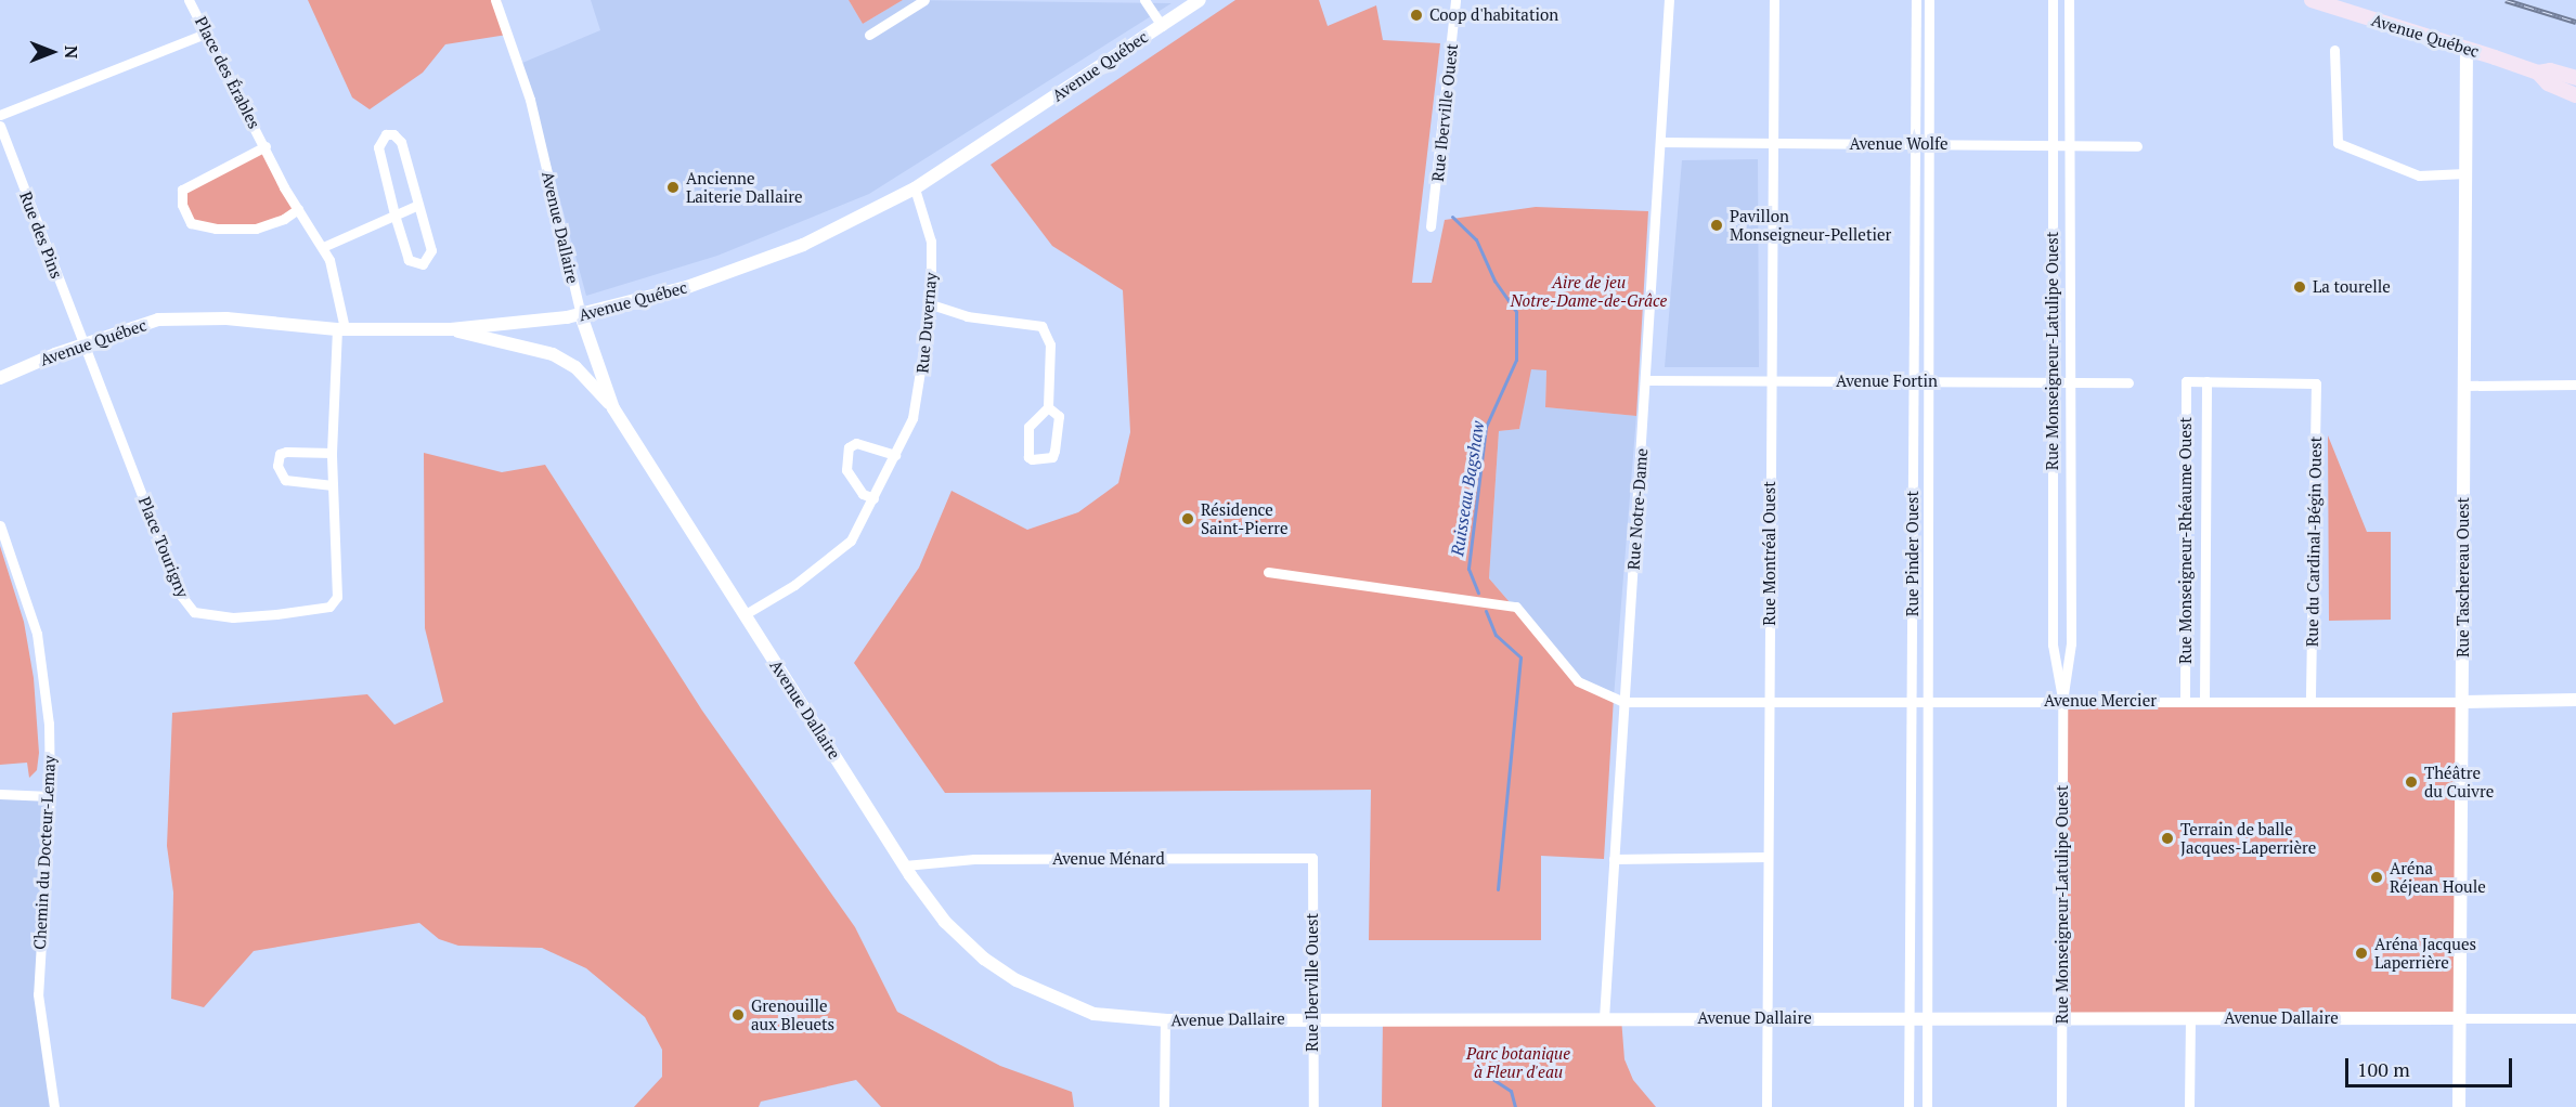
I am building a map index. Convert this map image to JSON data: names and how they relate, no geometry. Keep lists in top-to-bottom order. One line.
{"streets":{"main road":["Avenue Québec"],"street":["Place des Érables","Rue Iberville Ouest","Avenue Wolfe","Avenue Dallaire","Rue des Pins","Rue Duvernay","Rue Monseigneur-Latulipe Ouest","Avenue Fortin","Rue Notre-Dame","Rue Monseigneur-Rhéaume Ouest","Rue du Cardinal-Bégin Ouest","Place Tourigny","Rue Montréal Ouest","Rue Pinder Ouest","Rue Taschereau Ouest","Avenue Mercier","Chemin du Docteur-Lemay","Avenue Ménard"]},"crossings":[["Avenue Québec","Place des Érables"],["Avenue Québec","Avenue Dallaire"],["Avenue Québec","Rue des Pins"],["Avenue Québec","Rue Duvernay"],["Avenue Québec","Place Tourigny"],["Avenue Québec","Rue Taschereau Ouest"],["Place des Érables","Place Tourigny"],["Rue Iberville Ouest","Avenue Dallaire"],["Rue Iberville Ouest","Avenue Ménard"],["Avenue Wolfe","Rue Monseigneur-Latulipe Ouest"],["Avenue Wolfe","Rue Notre-Dame"],["Avenue Wolfe","Rue Montréal Ouest"],["Avenue Wolfe","Rue Pinder Ouest"],["Avenue Dallaire","Rue Duvernay"],["Avenue Dallaire","Rue Monseigneur-Latulipe Ouest"],["Avenue Dallaire","Rue Notre-Dame"],["Avenue Dallaire","Rue Montréal Ouest"],["Avenue Dallaire","Rue Pinder Ouest"],["Avenue Dallaire","Rue Taschereau Ouest"],["Avenue Dallaire","Avenue Ménard"],["Rue des Pins","Place Tourigny"],["Rue Monseigneur-Latulipe Ouest","Avenue Fortin"],["Rue Monseigneur-Latulipe Ouest","Avenue Mercier"],["Avenue Fortin","Rue Notre-Dame"],["Avenue Fortin","Rue Montréal Ouest"],["Avenue Fortin","Rue Pinder Ouest"],["Rue Notre-Dame","Avenue Mercier"],["Rue Monseigneur-Rhéaume Ouest","Rue du Cardinal-Bégin Ouest"],["Rue Monseigneur-Rhéaume Ouest","Avenue Mercier"],["Rue du Cardinal-Bégin Ouest","Avenue Mercier"],["Rue Montréal Ouest","Avenue Mercier"],["Rue Pinder Ouest","Avenue Mercier"],["Rue Taschereau Ouest","Avenue Mercier"]],"water":["Ruisseau Bagshaw"],"parks":["Aire de jeu Notre-Dame-de-Grâce","Parc botanique à Fleur d'eau"],"places":["Coop d'habitation","Ancienne Laiterie Dallaire","Pavillon Monseigneur-Pelletier","La tourelle","Résidence Saint-Pierre","Théâtre du Cuivre","Terrain de balle Jacques-Laperrière","Aréna Réjean Houle","Aréna Jacques Laperrière","Grenouille aux Bleuets"],"scale_bar":"100 m","north":"right"}
